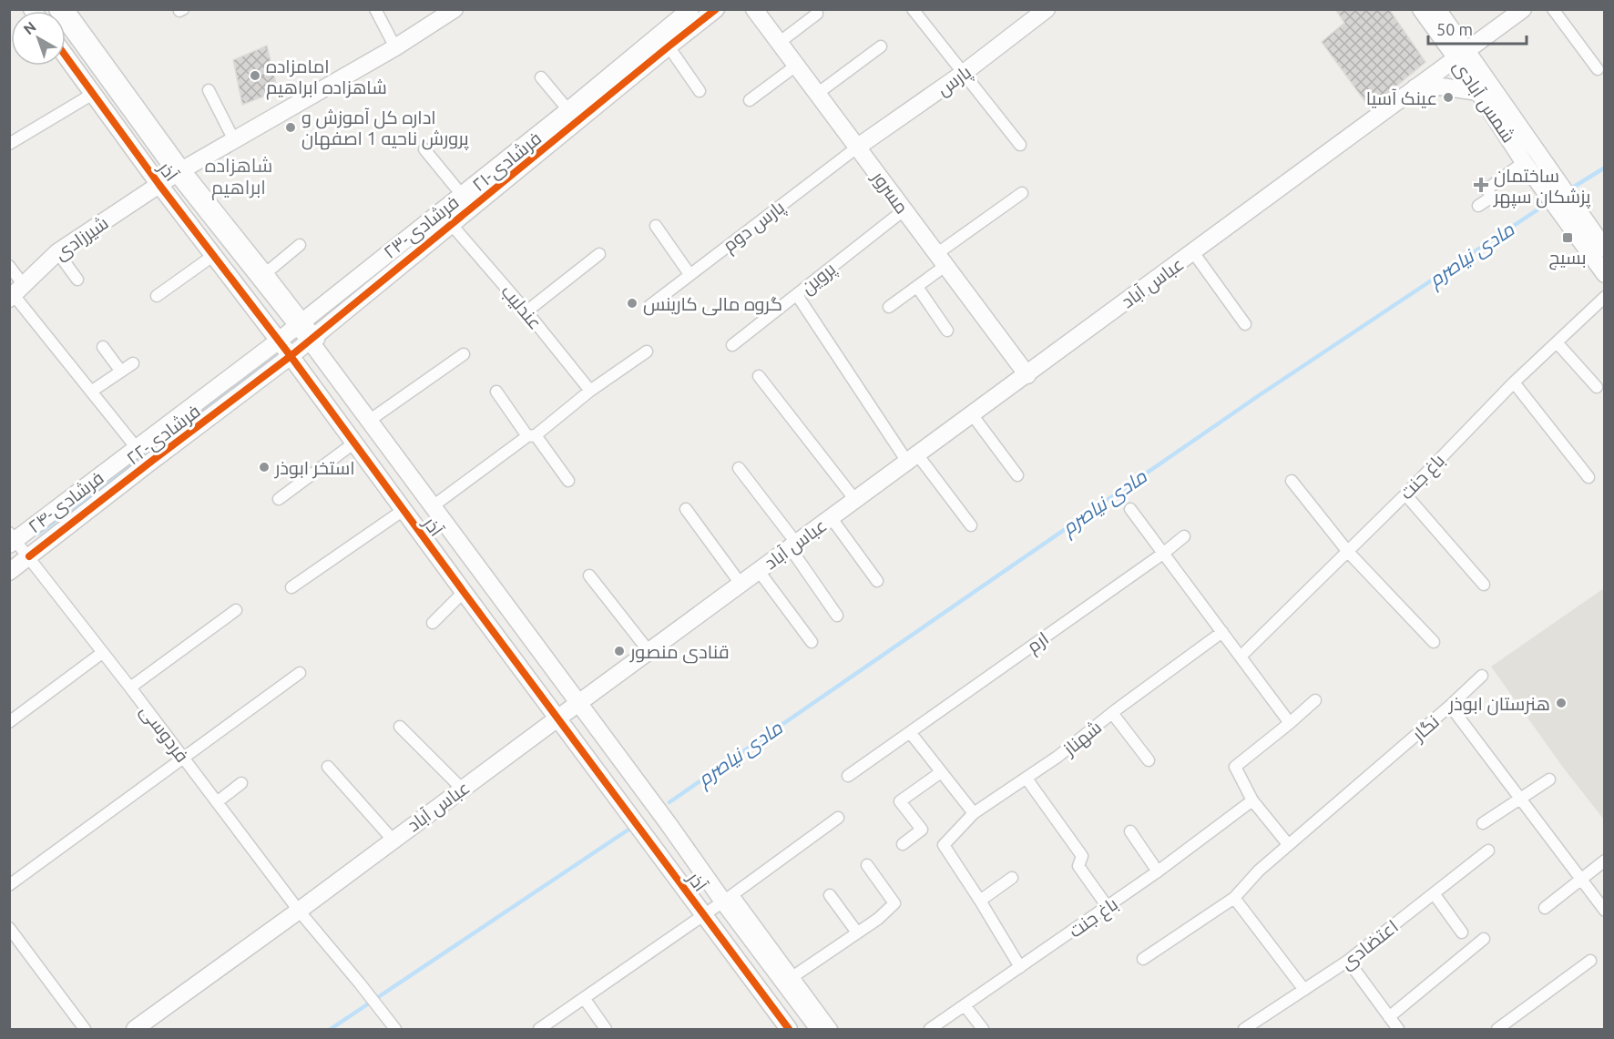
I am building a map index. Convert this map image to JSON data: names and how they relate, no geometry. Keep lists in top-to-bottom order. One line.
{"streets":{"main road":["پارس","شمس آبادی","۲۱-فرشادی","آذر","مسرور","۲۳-فرشادی","شیرزادی","عباس آباد","۲۲-فرشادی","۲۴-فرشادی"],"street":["پارس دوم","پروین","عندلیب","باغ جنت","ارم","نگار","فردوسی","شهناز","اعتضادی"]},"crossings":[["پارس","مسرور"],["پارس","پارس دوم"],["شمس آبادی","عباس آباد"],["۲۱-فرشادی","آذر"],["۲۱-فرشادی","عندلیب"],["۲۱-فرشادی","۲۲-فرشادی"],["آذر","۲۳-فرشادی"],["آذر","شیرزادی"],["آذر","عباس آباد"],["آذر","۲۲-فرشادی"],["آذر","۲۴-فرشادی"],["مسرور","پارس دوم"],["مسرور","پروین"],["مسرور","عباس آباد"],["۲۳-فرشادی","۲۴-فرشادی"],["عباس آباد","فردوسی"],["۲۲-فرشادی","فردوسی"],["۲۴-فرشادی","فردوسی"]],"districts":["شاهزاده ابراهیم"],"water":["مادی نیاصرم"],"places":{"other":["امامزاده شاهزاده ابراهیم","عینک آسیا","اداره کل آموزش و پرورش ناحیه 1 اصفهان","گروه مالی کارینس","استخر ابوذر","قنادی منصور","هنرستان ابوذر"],"health":["ساختمان پزشکان سپهر"],"transit":["بسیج"]},"scale_bar":"50 m","north":"top left"}
